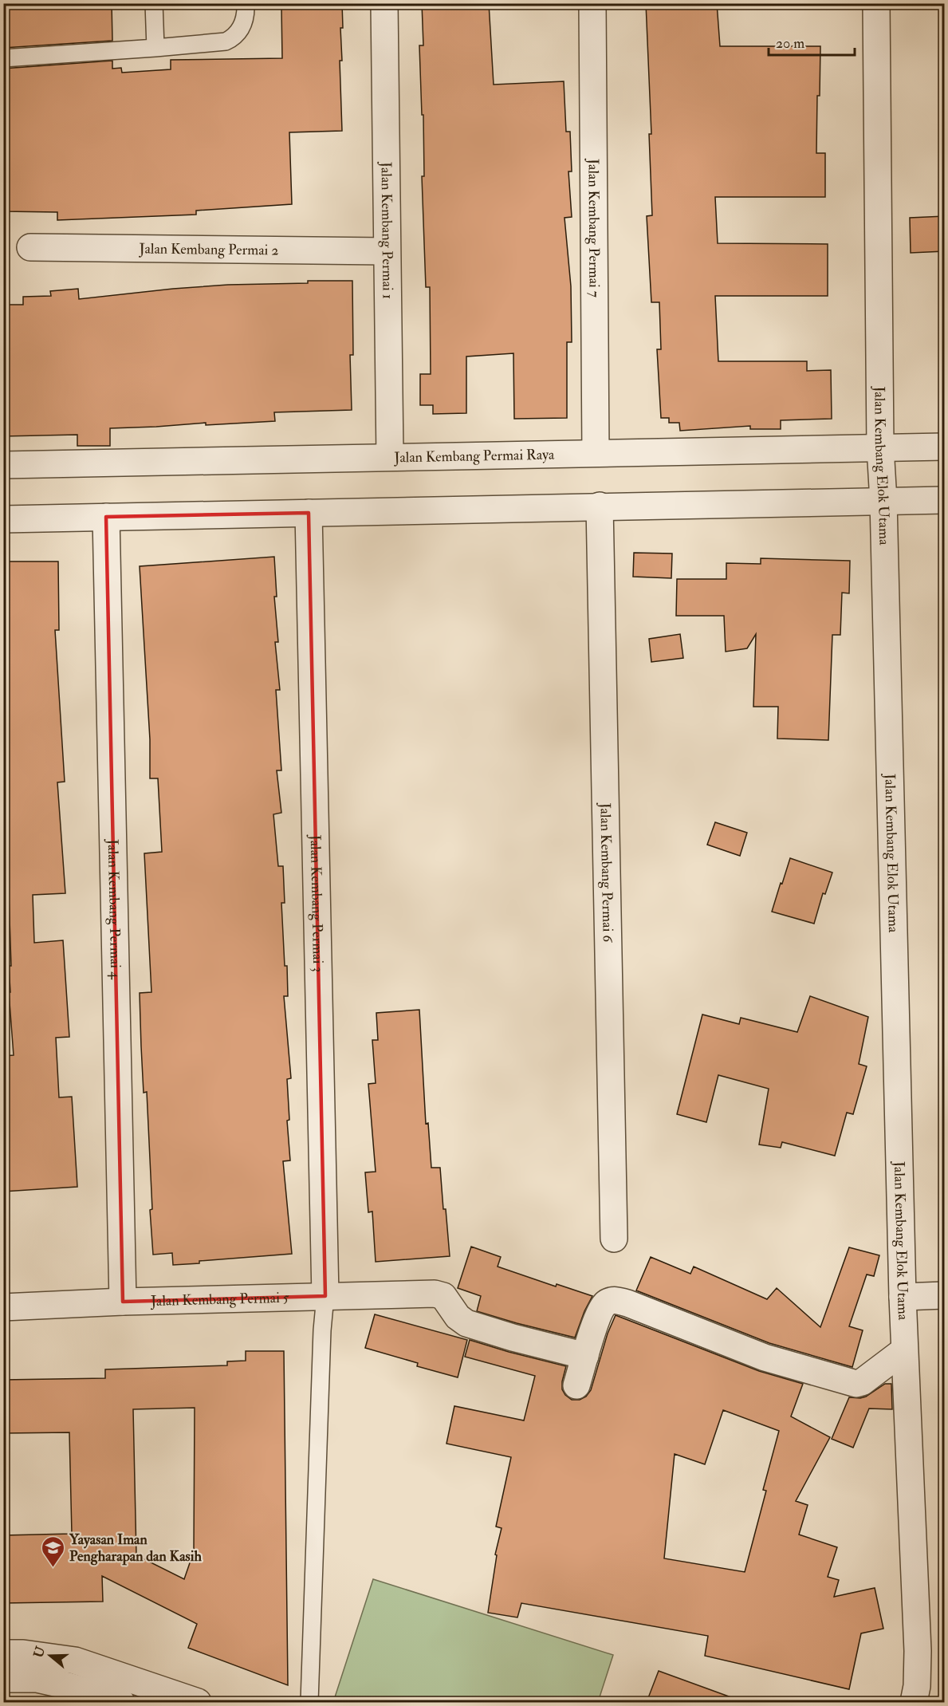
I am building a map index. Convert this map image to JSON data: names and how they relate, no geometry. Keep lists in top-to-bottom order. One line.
{"streets":{"street":["Jalan Kembang Permai 7","Jalan Kembang Permai 1","Jalan Kembang Permai 2","Jalan Kembang Permai Raya","Jalan Kembang Elok Utama","Jalan Kembang Permai 6","Jalan Kembang Permai 3","Jalan Kembang Permai 4","Jalan Kembang Permai 5"]},"crossings":[["Jalan Kembang Permai 7","Jalan Kembang Permai Raya"],["Jalan Kembang Permai 1","Jalan Kembang Permai 2"],["Jalan Kembang Permai 1","Jalan Kembang Permai Raya"],["Jalan Kembang Permai Raya","Jalan Kembang Elok Utama"],["Jalan Kembang Permai 3","Jalan Kembang Permai 5"],["Jalan Kembang Permai 4","Jalan Kembang Permai 5"]],"places":{"school or university":["Yayasan Iman Pengharapan dan Kasih"]},"scale_bar":"20 m","north":"left"}
